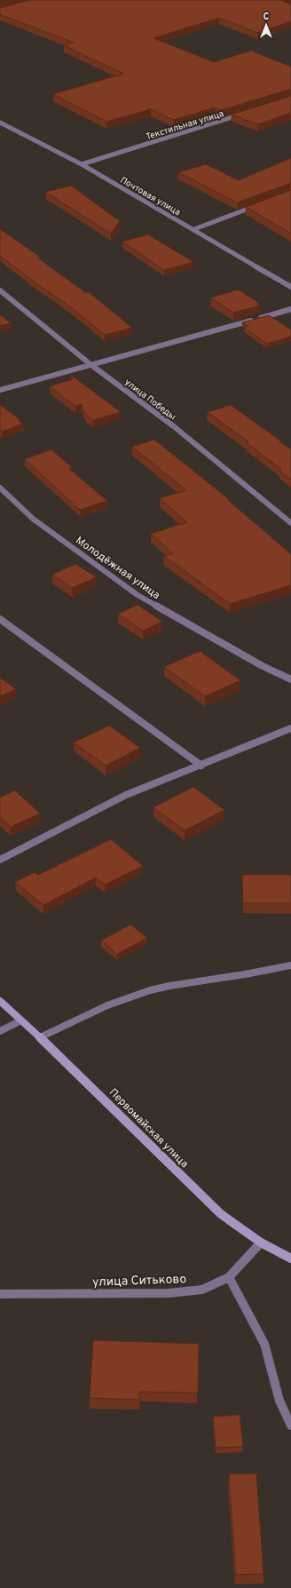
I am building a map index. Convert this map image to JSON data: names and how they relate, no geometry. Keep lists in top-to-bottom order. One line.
{"streets":{"main road":["Первомайская улица"],"street":["Текстильная улица","Почтовая улица","улица Победы","Молодёжная улица","улица Ситьково"]},"crossings":[["Текстильная улица","Почтовая улица"],["Первомайская улица","улица Ситьково"]],"north":"top"}
